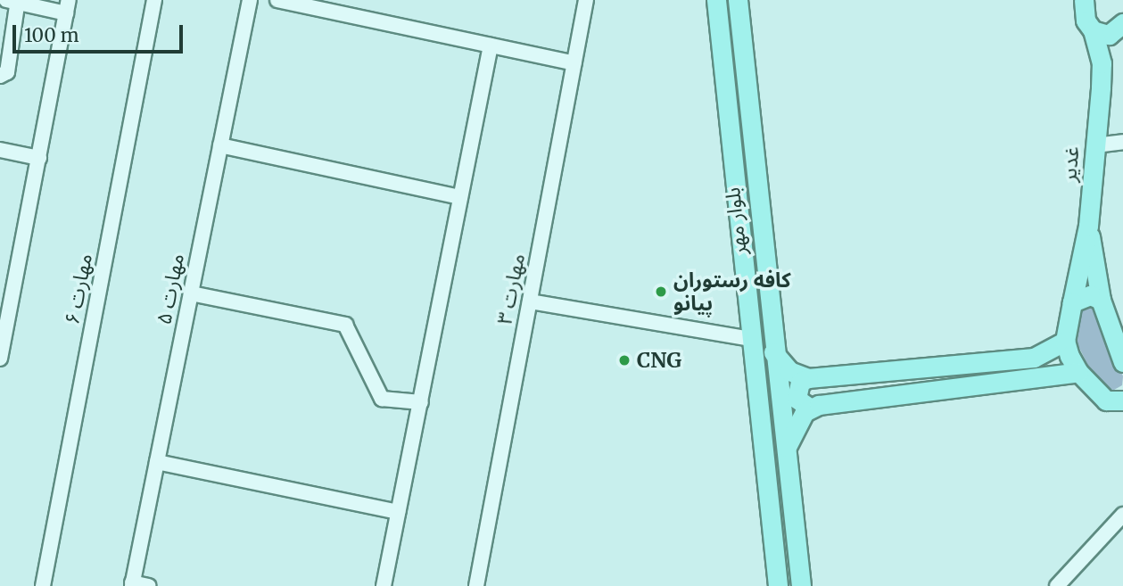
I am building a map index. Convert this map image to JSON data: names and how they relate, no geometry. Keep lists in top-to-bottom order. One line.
{"streets":{"main road":["غدیر","بلوار مهر"],"street":["مهارت ۶","مهارت ۵","مهارت ۳"]},"places":["كافه رستوران پيانو","CNG"],"scale_bar":"100 m"}
